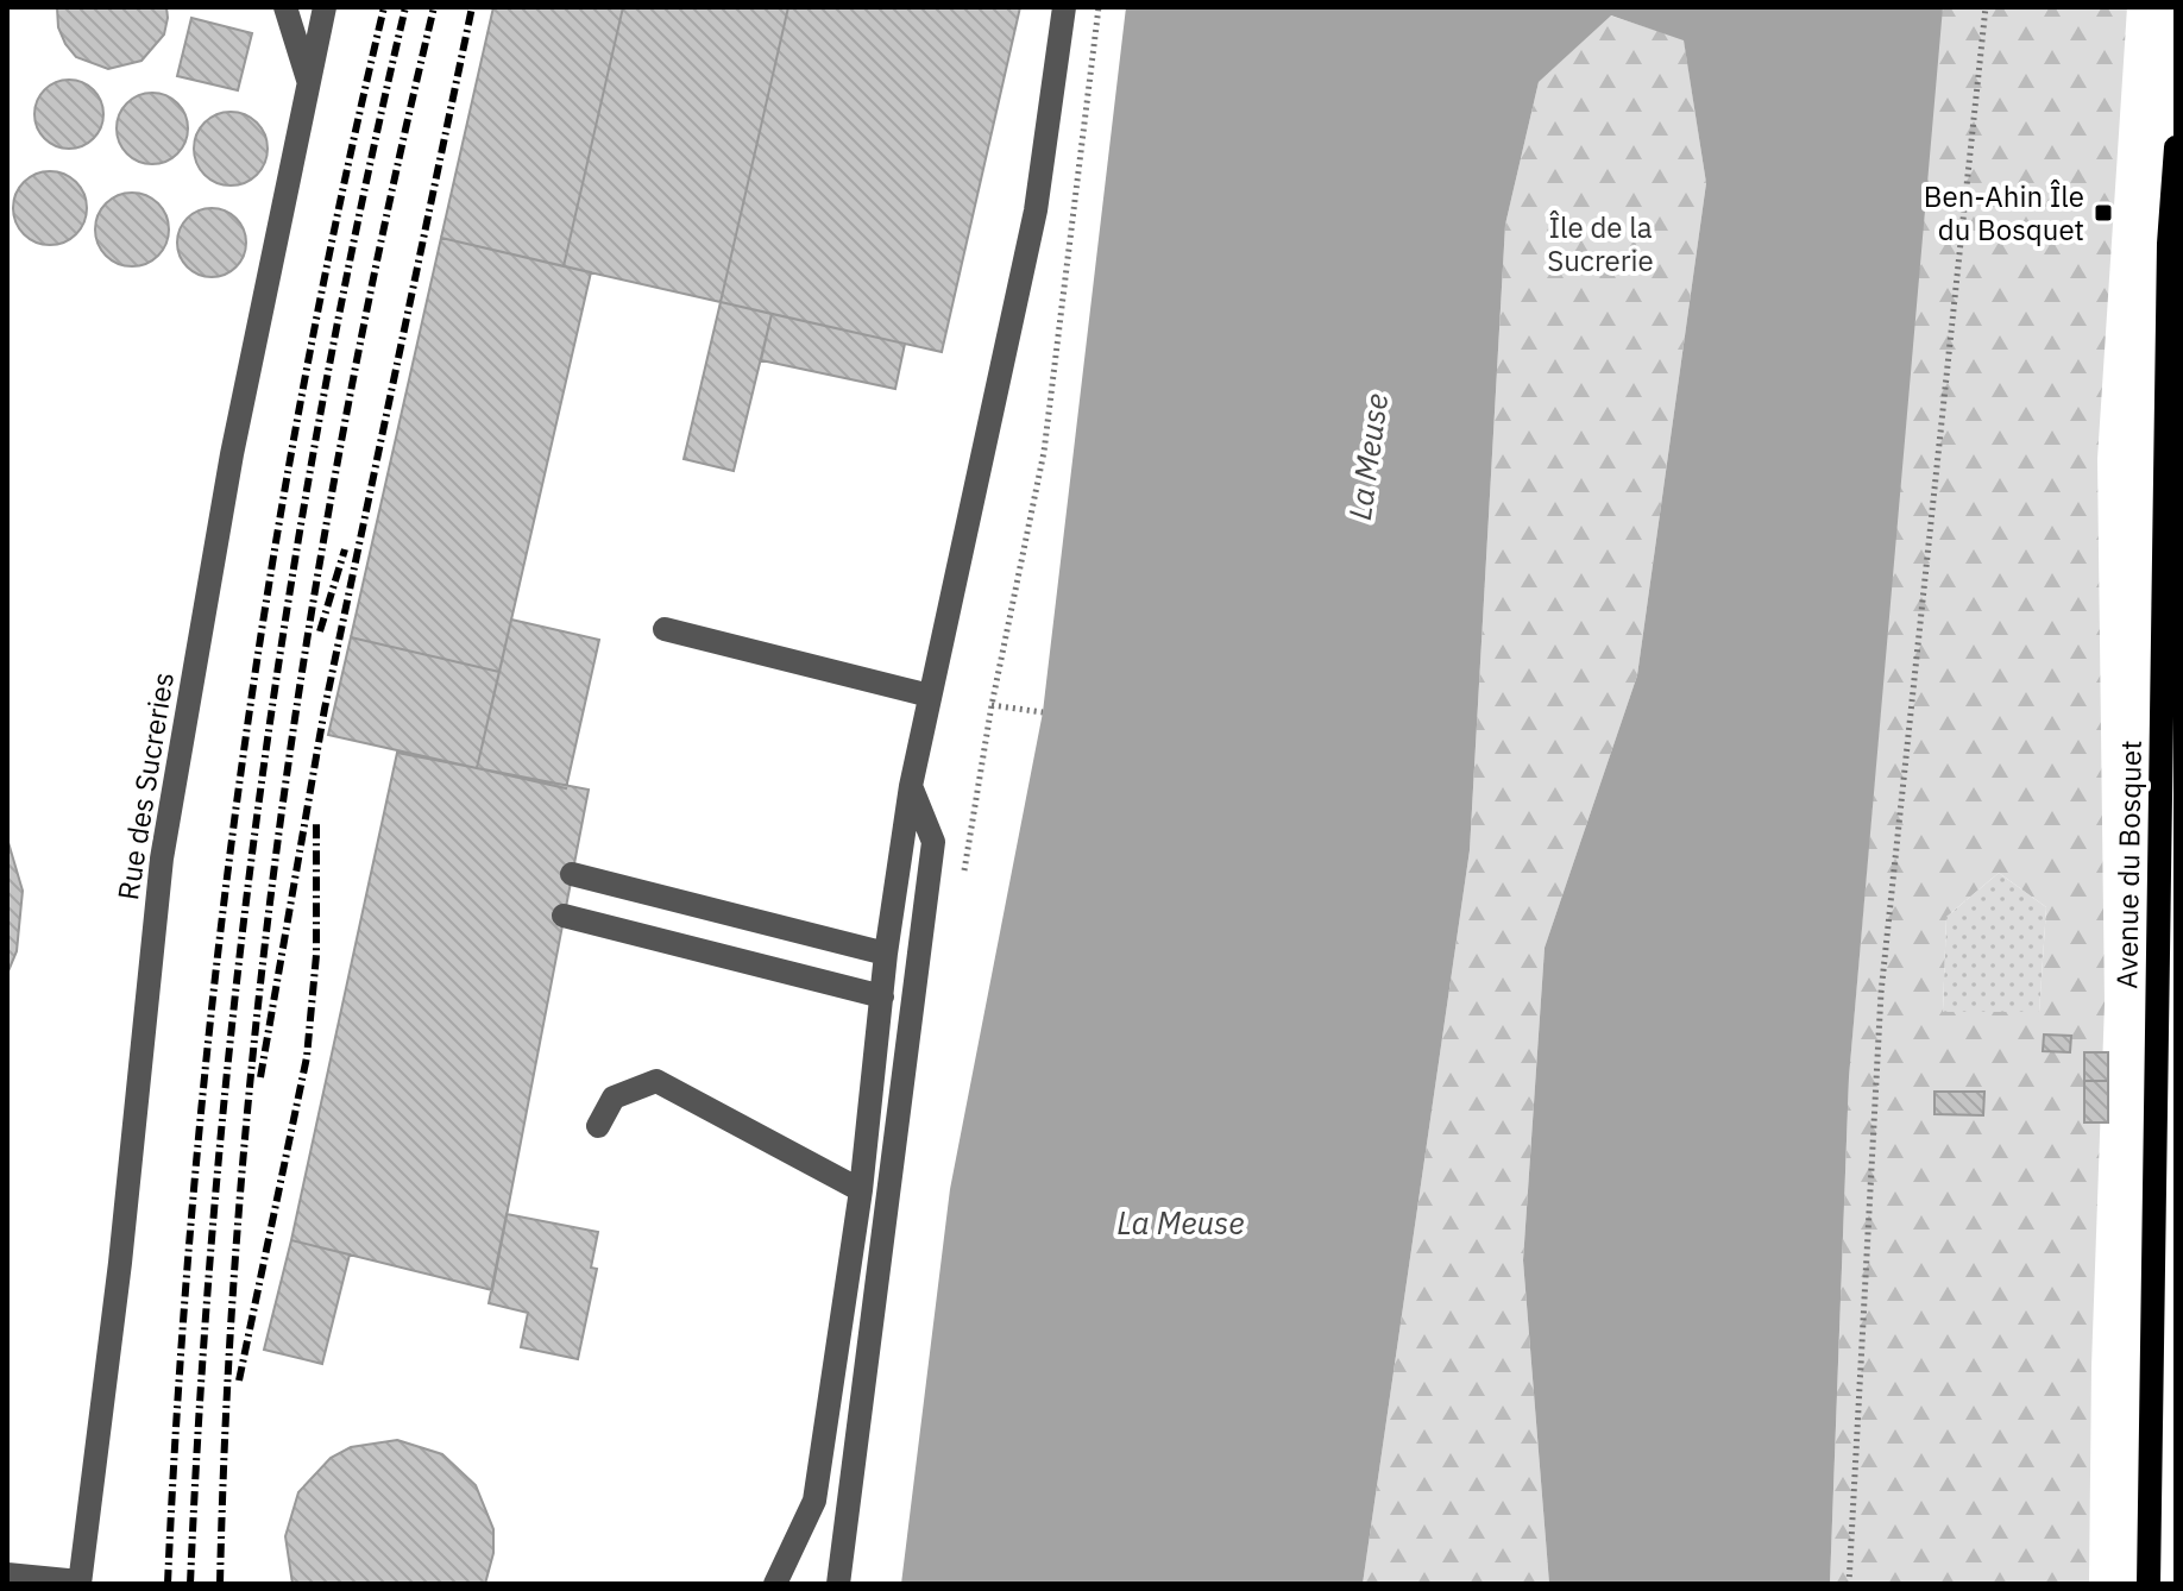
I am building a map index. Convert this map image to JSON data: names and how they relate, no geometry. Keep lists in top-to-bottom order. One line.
{"streets":{"main road":["Avenue du Bosquet"],"street":["Rue des Sucreries"]},"water":["La Meuse"],"parks":["Île de la Sucrerie"],"places":{"transit":["Ben-Ahin Île du Bosquet"]}}
